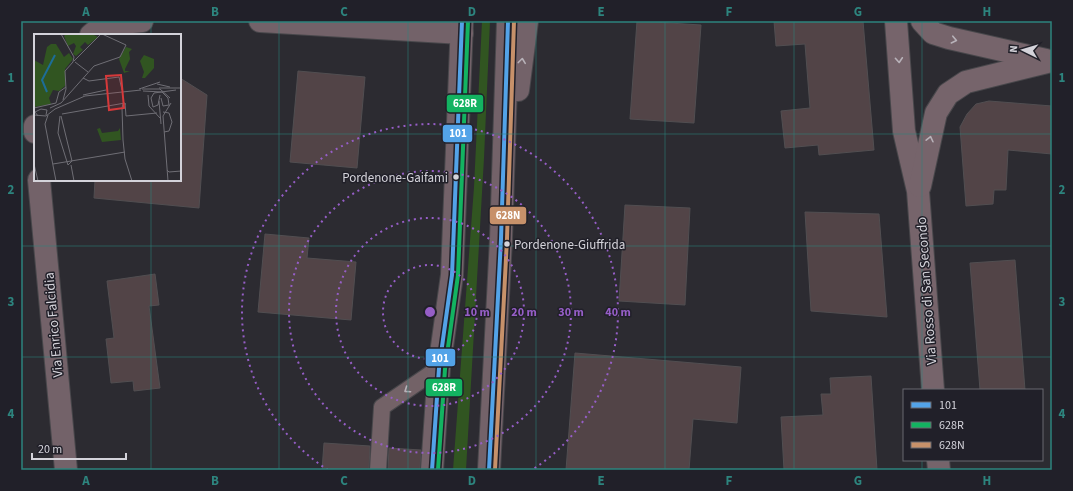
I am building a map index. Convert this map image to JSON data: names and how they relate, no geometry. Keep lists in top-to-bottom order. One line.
{"streets":{"main road":["Via Rosso di San Secondo","Via Enrico Falcidia"]},"places":["Pordenone-Gaifami","Pordenone-Giuffrida"],"lines":["transit line 101","transit line 628R","transit line 628N"],"legend":["101","628R","628N"],"scale_bar":"20 m","north":"left","grid":{"columns":["A","B","C","D","E","F","G","H"],"rows":["1","2","3","4"]},"rings":["10 m","20 m","30 m","40 m"]}
